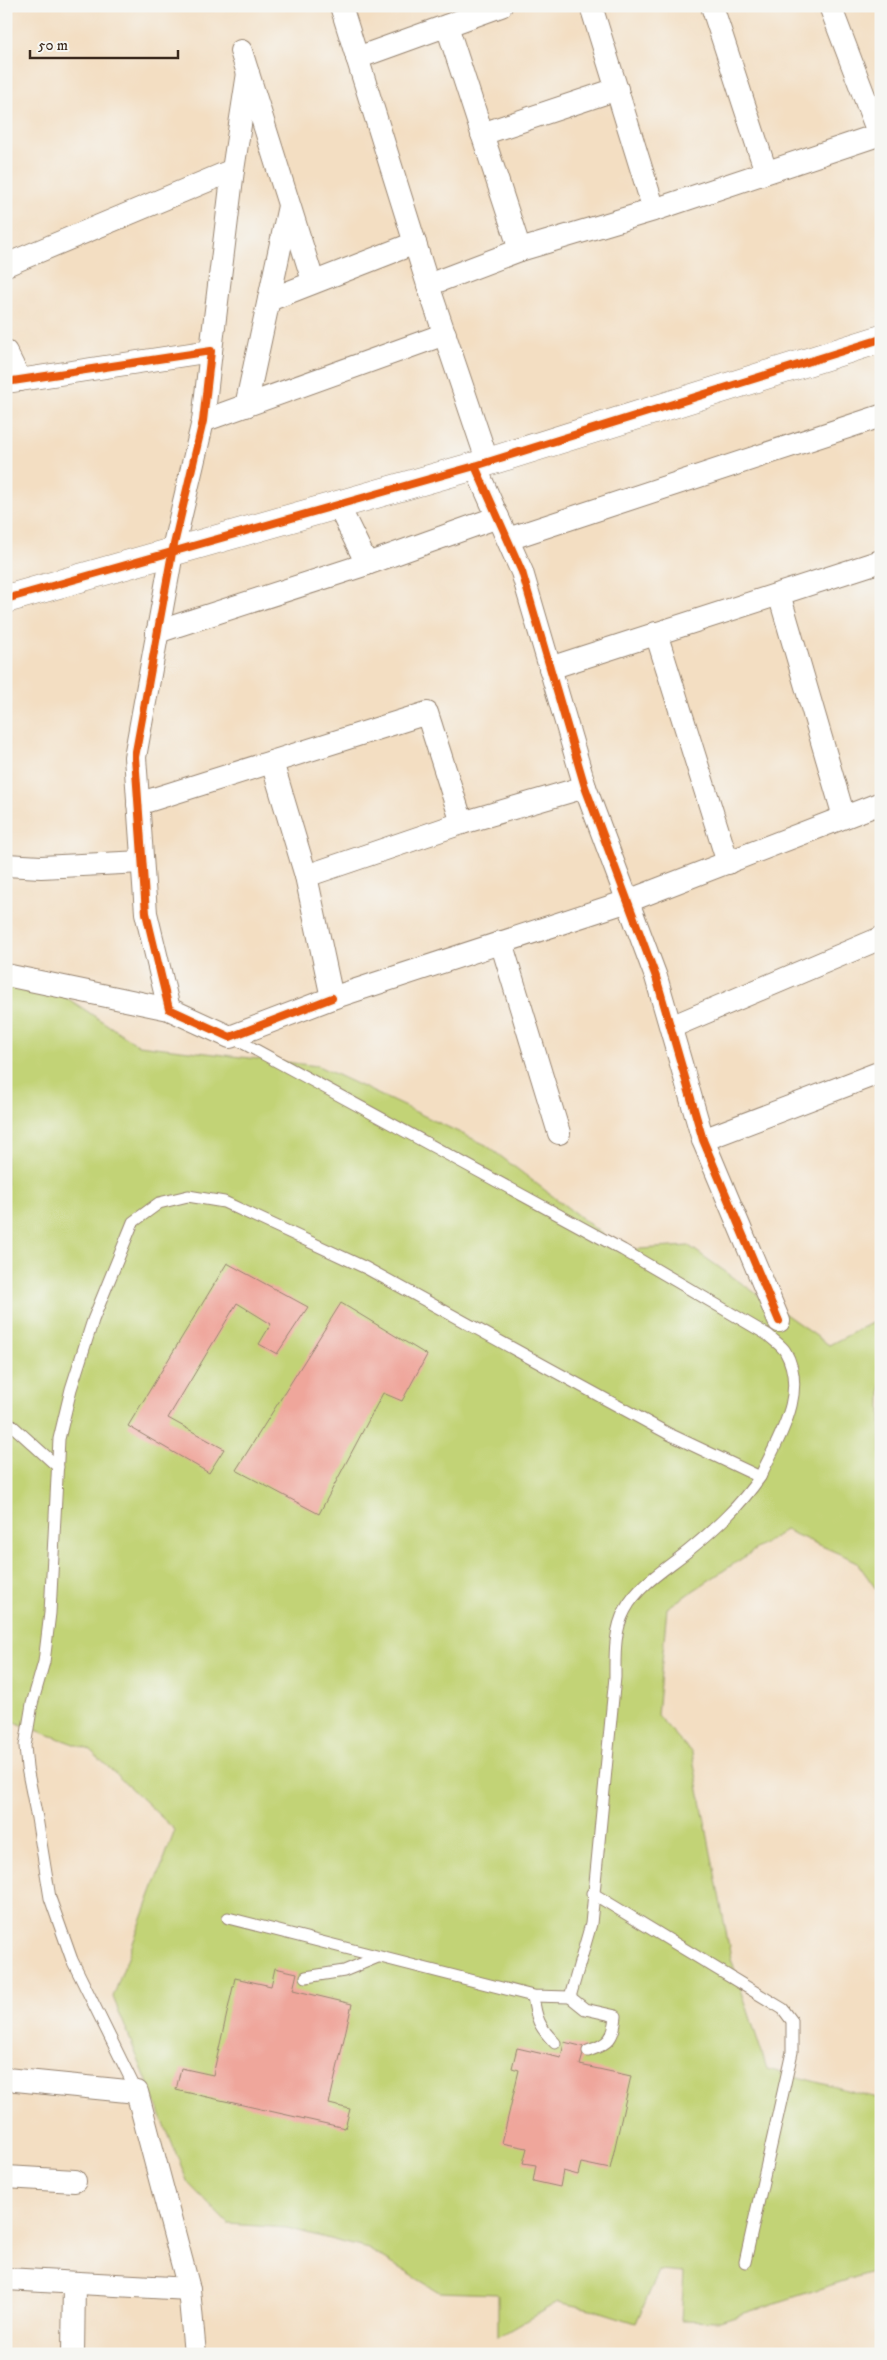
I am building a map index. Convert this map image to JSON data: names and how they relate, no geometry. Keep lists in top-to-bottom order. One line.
{"scale_bar":"50 m"}
